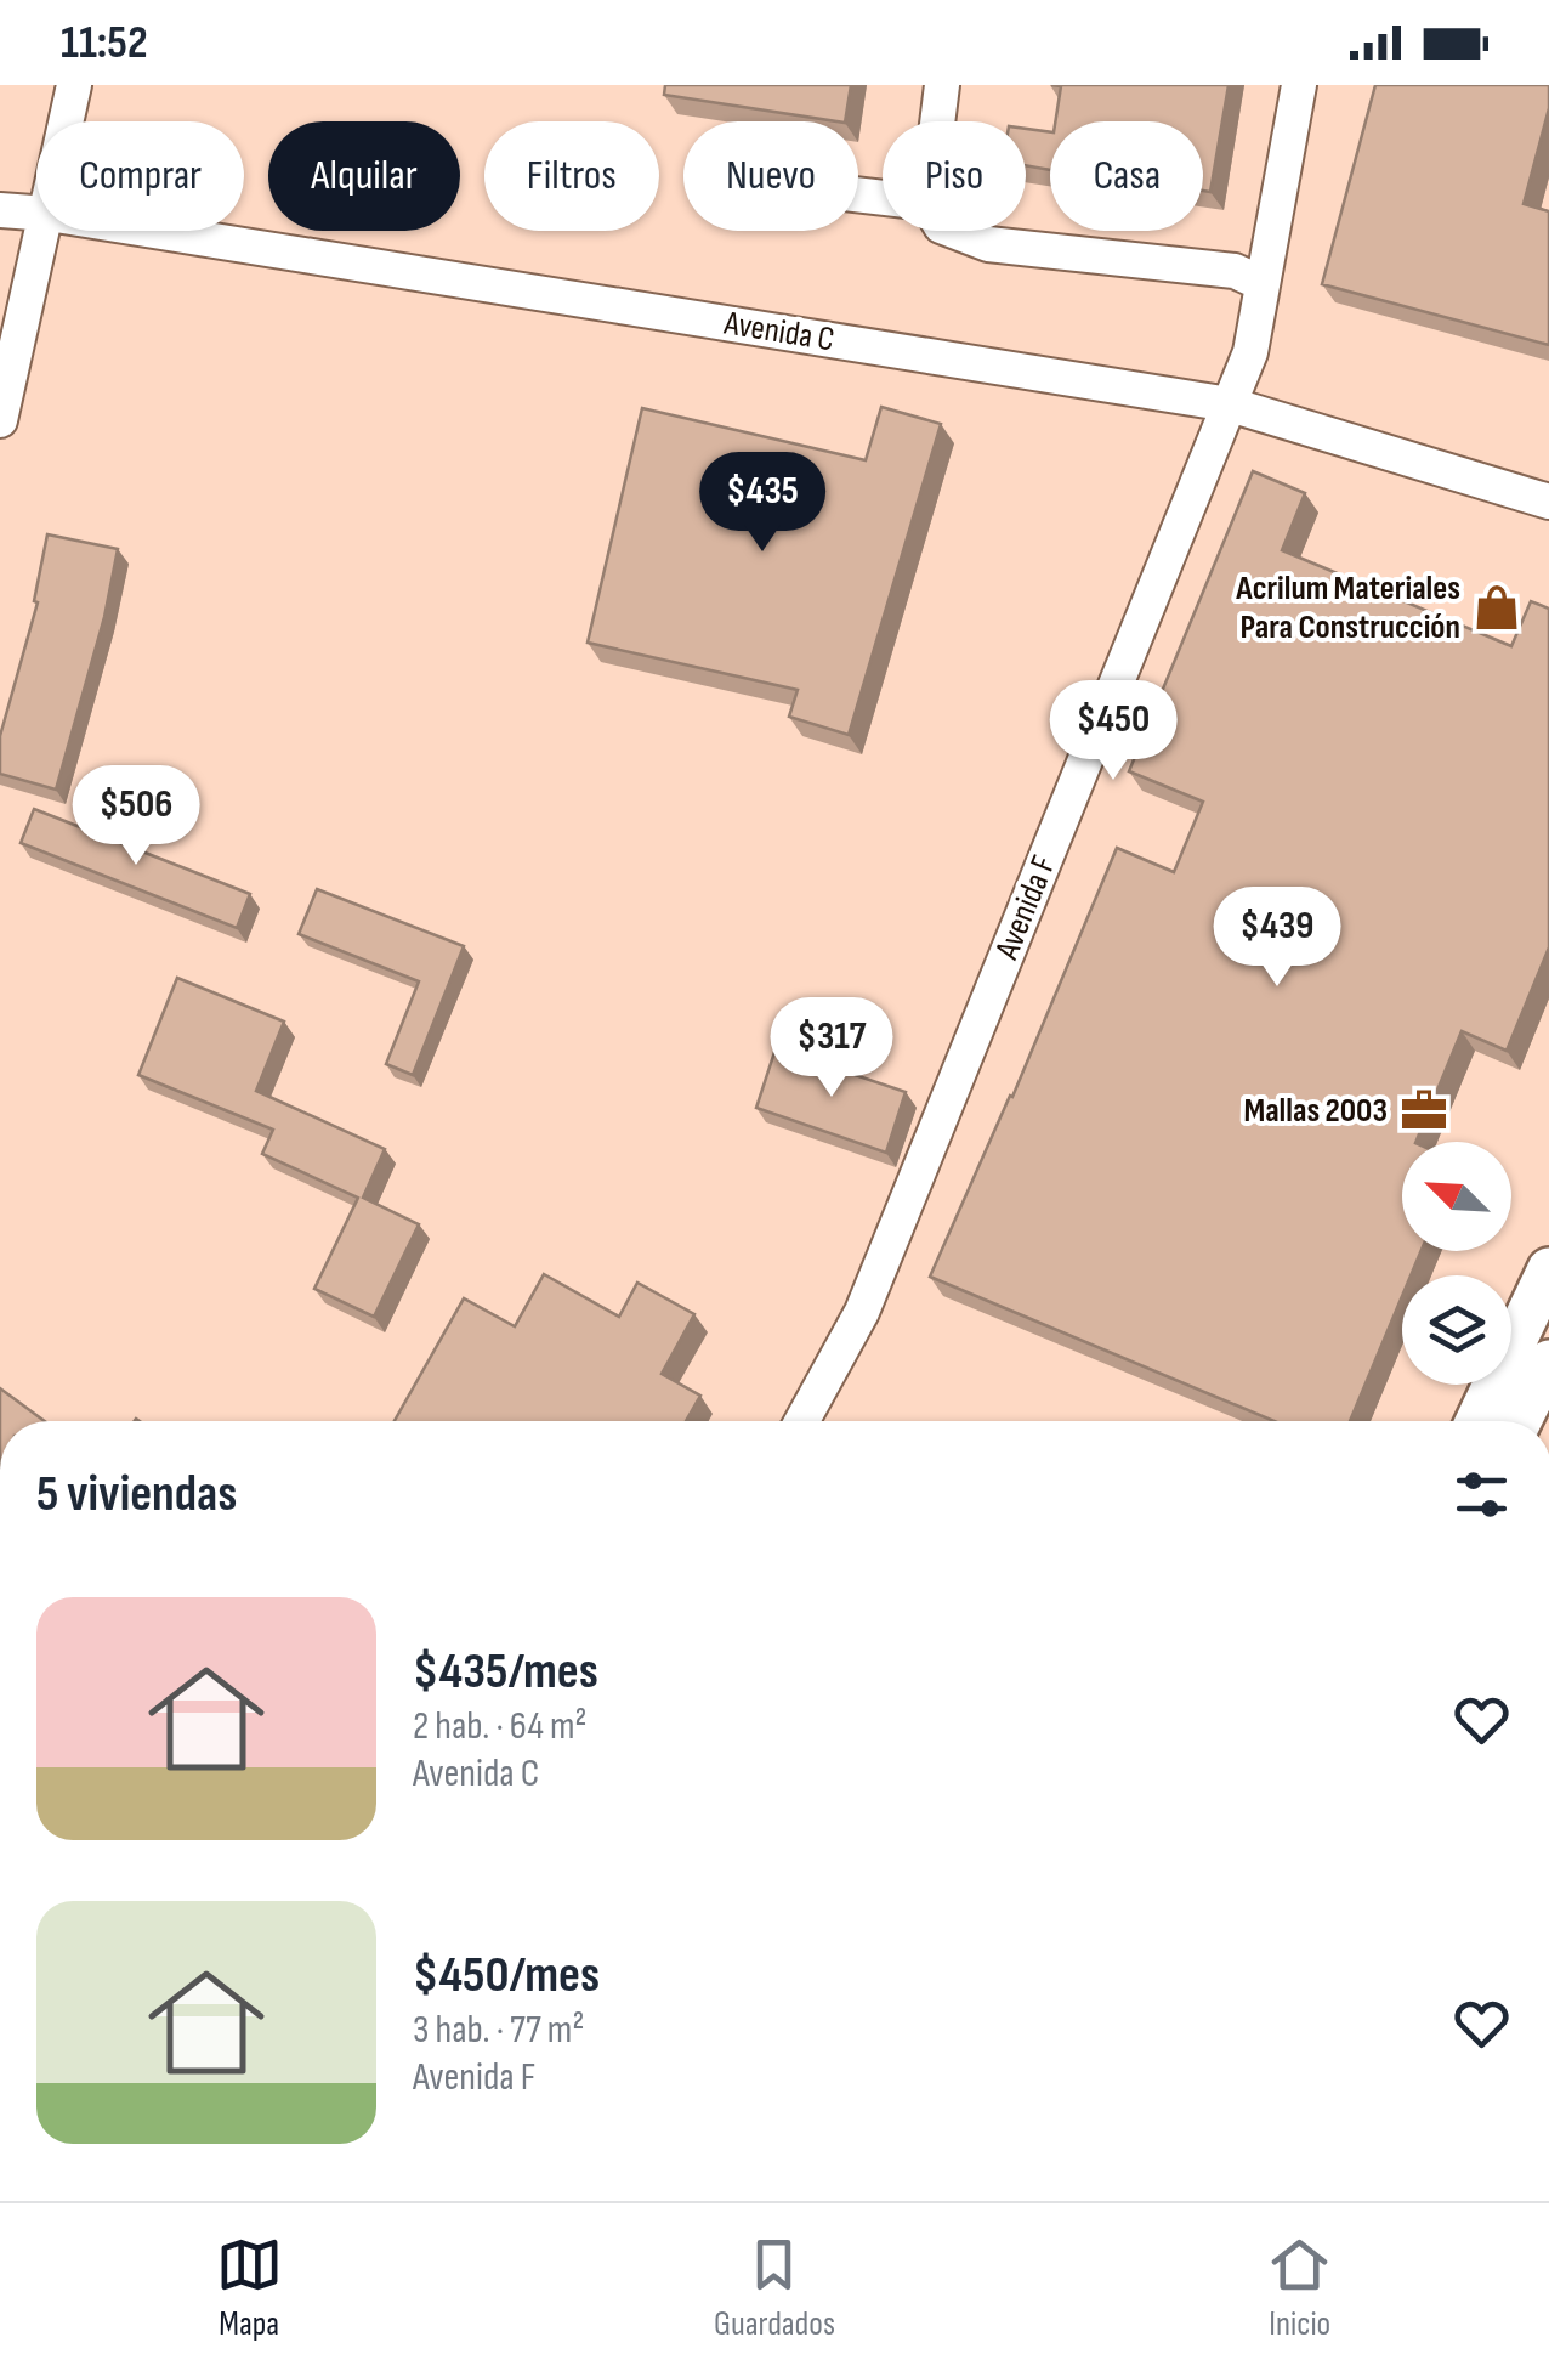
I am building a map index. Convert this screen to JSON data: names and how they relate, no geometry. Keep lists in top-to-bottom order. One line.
{"streets":{"street":["Avenida C","Avenida F"]},"crossings":[["Avenida C","Avenida F"]],"places":{"shop":["Acrilum Materiales Para Construcción"],"office":["Mallas 2003"]},"north":"top left","page":{"status":"11:52","chip":["Comprar","Alquilar","Filtros","Nuevo","Piso","Casa"],"price":["$435","$450","$506","$439","$317"],"heading":"5 viviendas","list":[{"name":"$435/mes","note":"2 hab. · 64 m² · Avenida C"},{"name":"$450/mes","note":"3 hab. · 77 m² · Avenida F"}],"tabs":["Mapa","Guardados","Inicio"]}}
